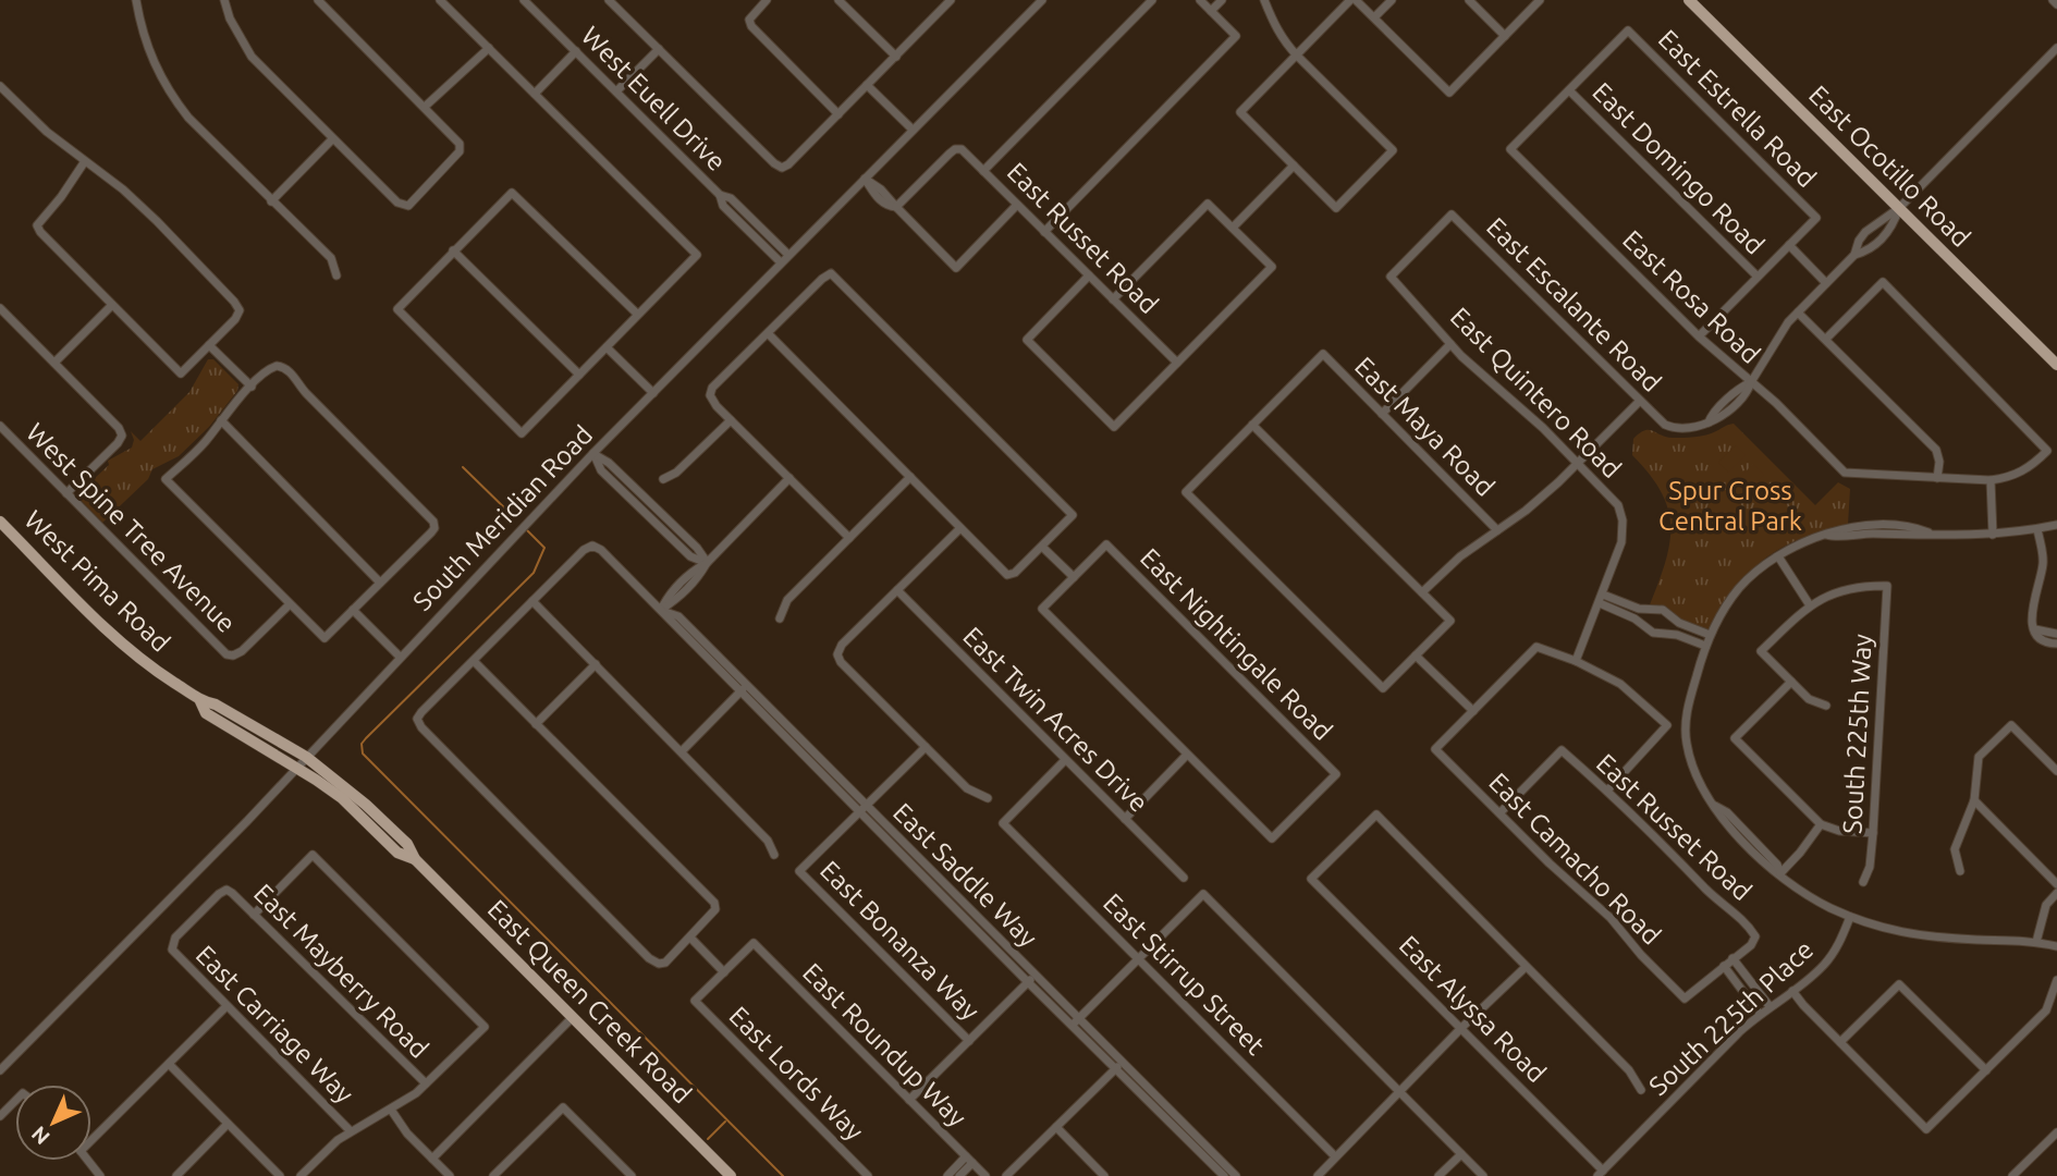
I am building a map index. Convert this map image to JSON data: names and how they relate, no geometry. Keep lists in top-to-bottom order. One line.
{"streets":{"main road":["East Ocotillo Road","West Pima Road","East Queen Creek Road"],"street":["West Euell Drive","East Estrella Road","East Domingo Road","East Russet Road","East Rosa Road","East Escalante Road","East Quintero Road","East Maya Road","South Meridian Road","West Spine Tree Avenue","East Nightingale Road","East Twin Acres Drive","South 225th Way","East Camacho Road","East Saddle Way","East Bonanza Way","East Mayberry Road","East Stirrup Street","East Alyssa Road","South 225th Place","East Carriage Way","East Roundup Way","East Lords Way"]},"crossings":[["West Euell Drive","South Meridian Road"],["East Estrella Road","East Domingo Road"],["East Estrella Road","East Rosa Road"],["East Domingo Road","East Rosa Road"],["East Russet Road","East Camacho Road"],["East Rosa Road","East Escalante Road"],["East Escalante Road","East Quintero Road"],["South Meridian Road","West Pima Road"],["South Meridian Road","East Queen Creek Road"],["West Pima Road","East Queen Creek Road"],["East Twin Acres Drive","East Stirrup Street"],["East Saddle Way","East Bonanza Way"],["East Mayberry Road","East Carriage Way"],["East Alyssa Road","South 225th Place"],["East Roundup Way","East Lords Way"]],"parks":["Spur Cross Central Park"],"north":"bottom left"}
